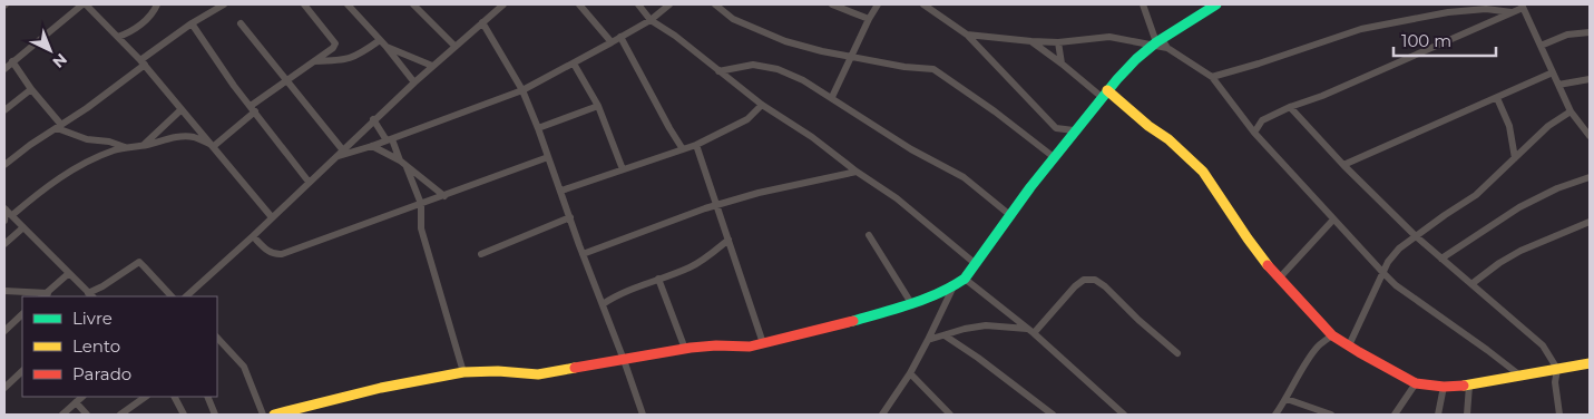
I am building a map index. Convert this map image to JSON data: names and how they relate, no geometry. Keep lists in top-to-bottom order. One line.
{"legend":["Livre","Lento","Parado"],"scale_bar":"100 m","north":"bottom right"}
